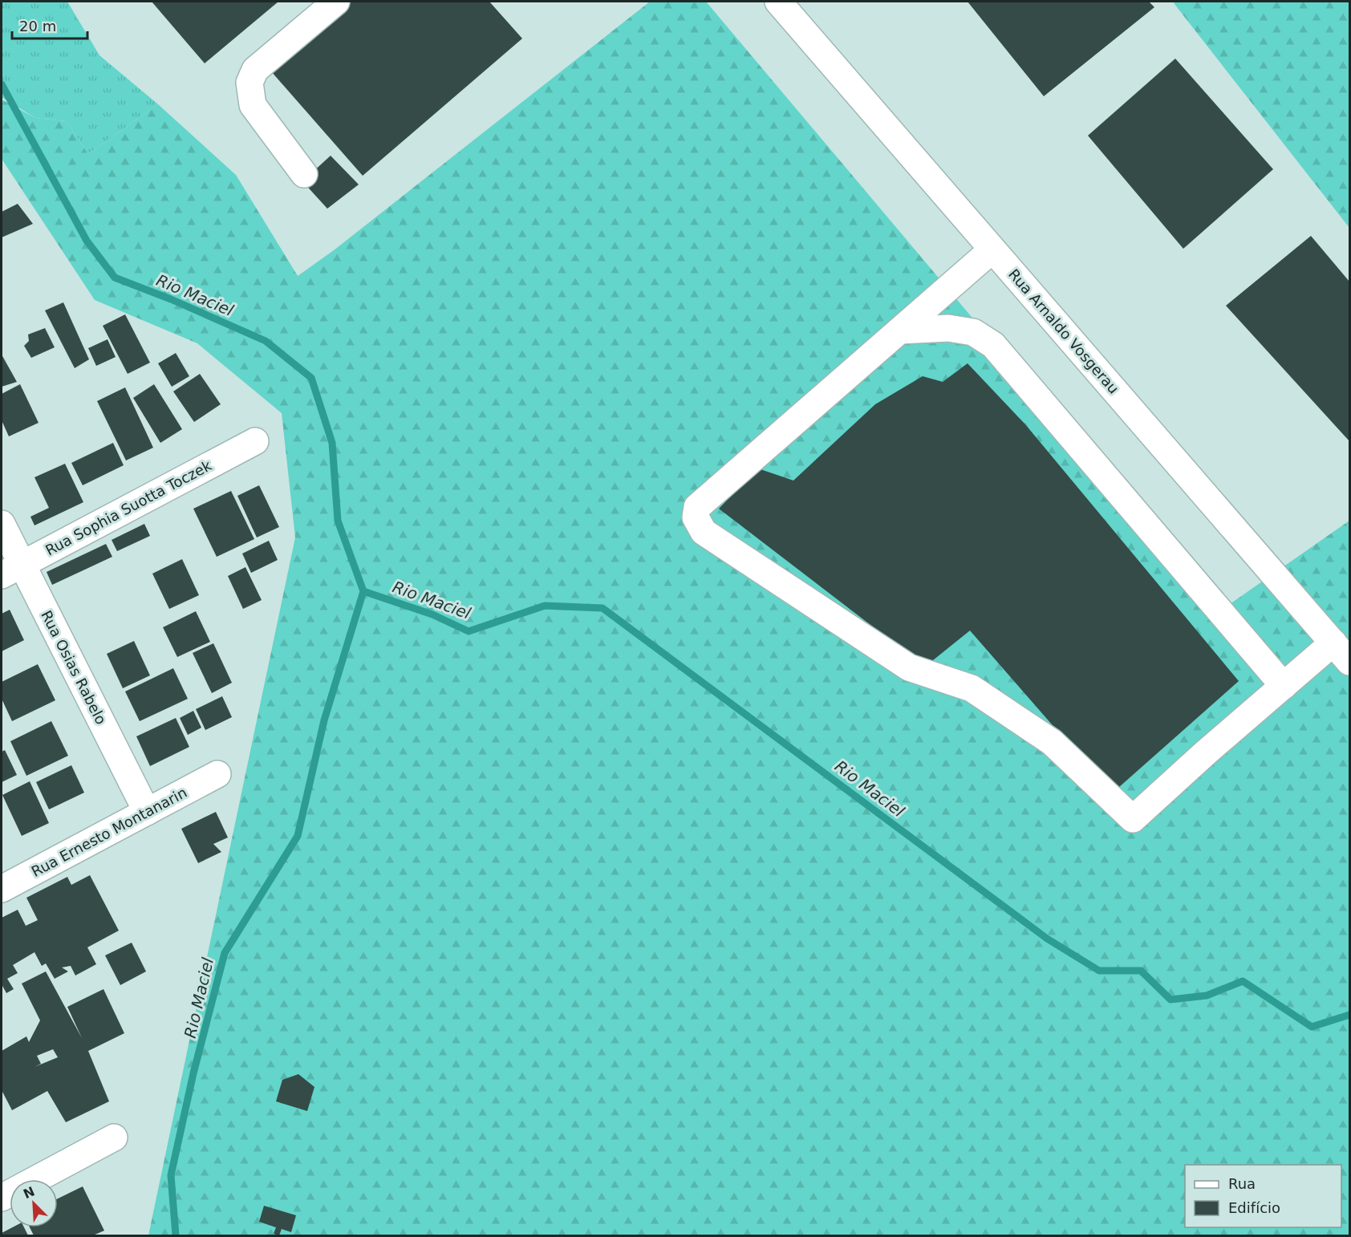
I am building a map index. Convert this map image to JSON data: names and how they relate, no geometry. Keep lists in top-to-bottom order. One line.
{"streets":{"street":["Rua Arnaldo Vosgerau","Rua Sophia Suotta Toczek","Rua Osias Rabelo","Rua Ernesto Montanarin"]},"crossings":[["Rua Sophia Suotta Toczek","Rua Osias Rabelo"],["Rua Osias Rabelo","Rua Ernesto Montanarin"]],"water":["Rio Maciel"],"legend":["Rua","Edifício"],"scale_bar":"20 m","north":"top left"}
